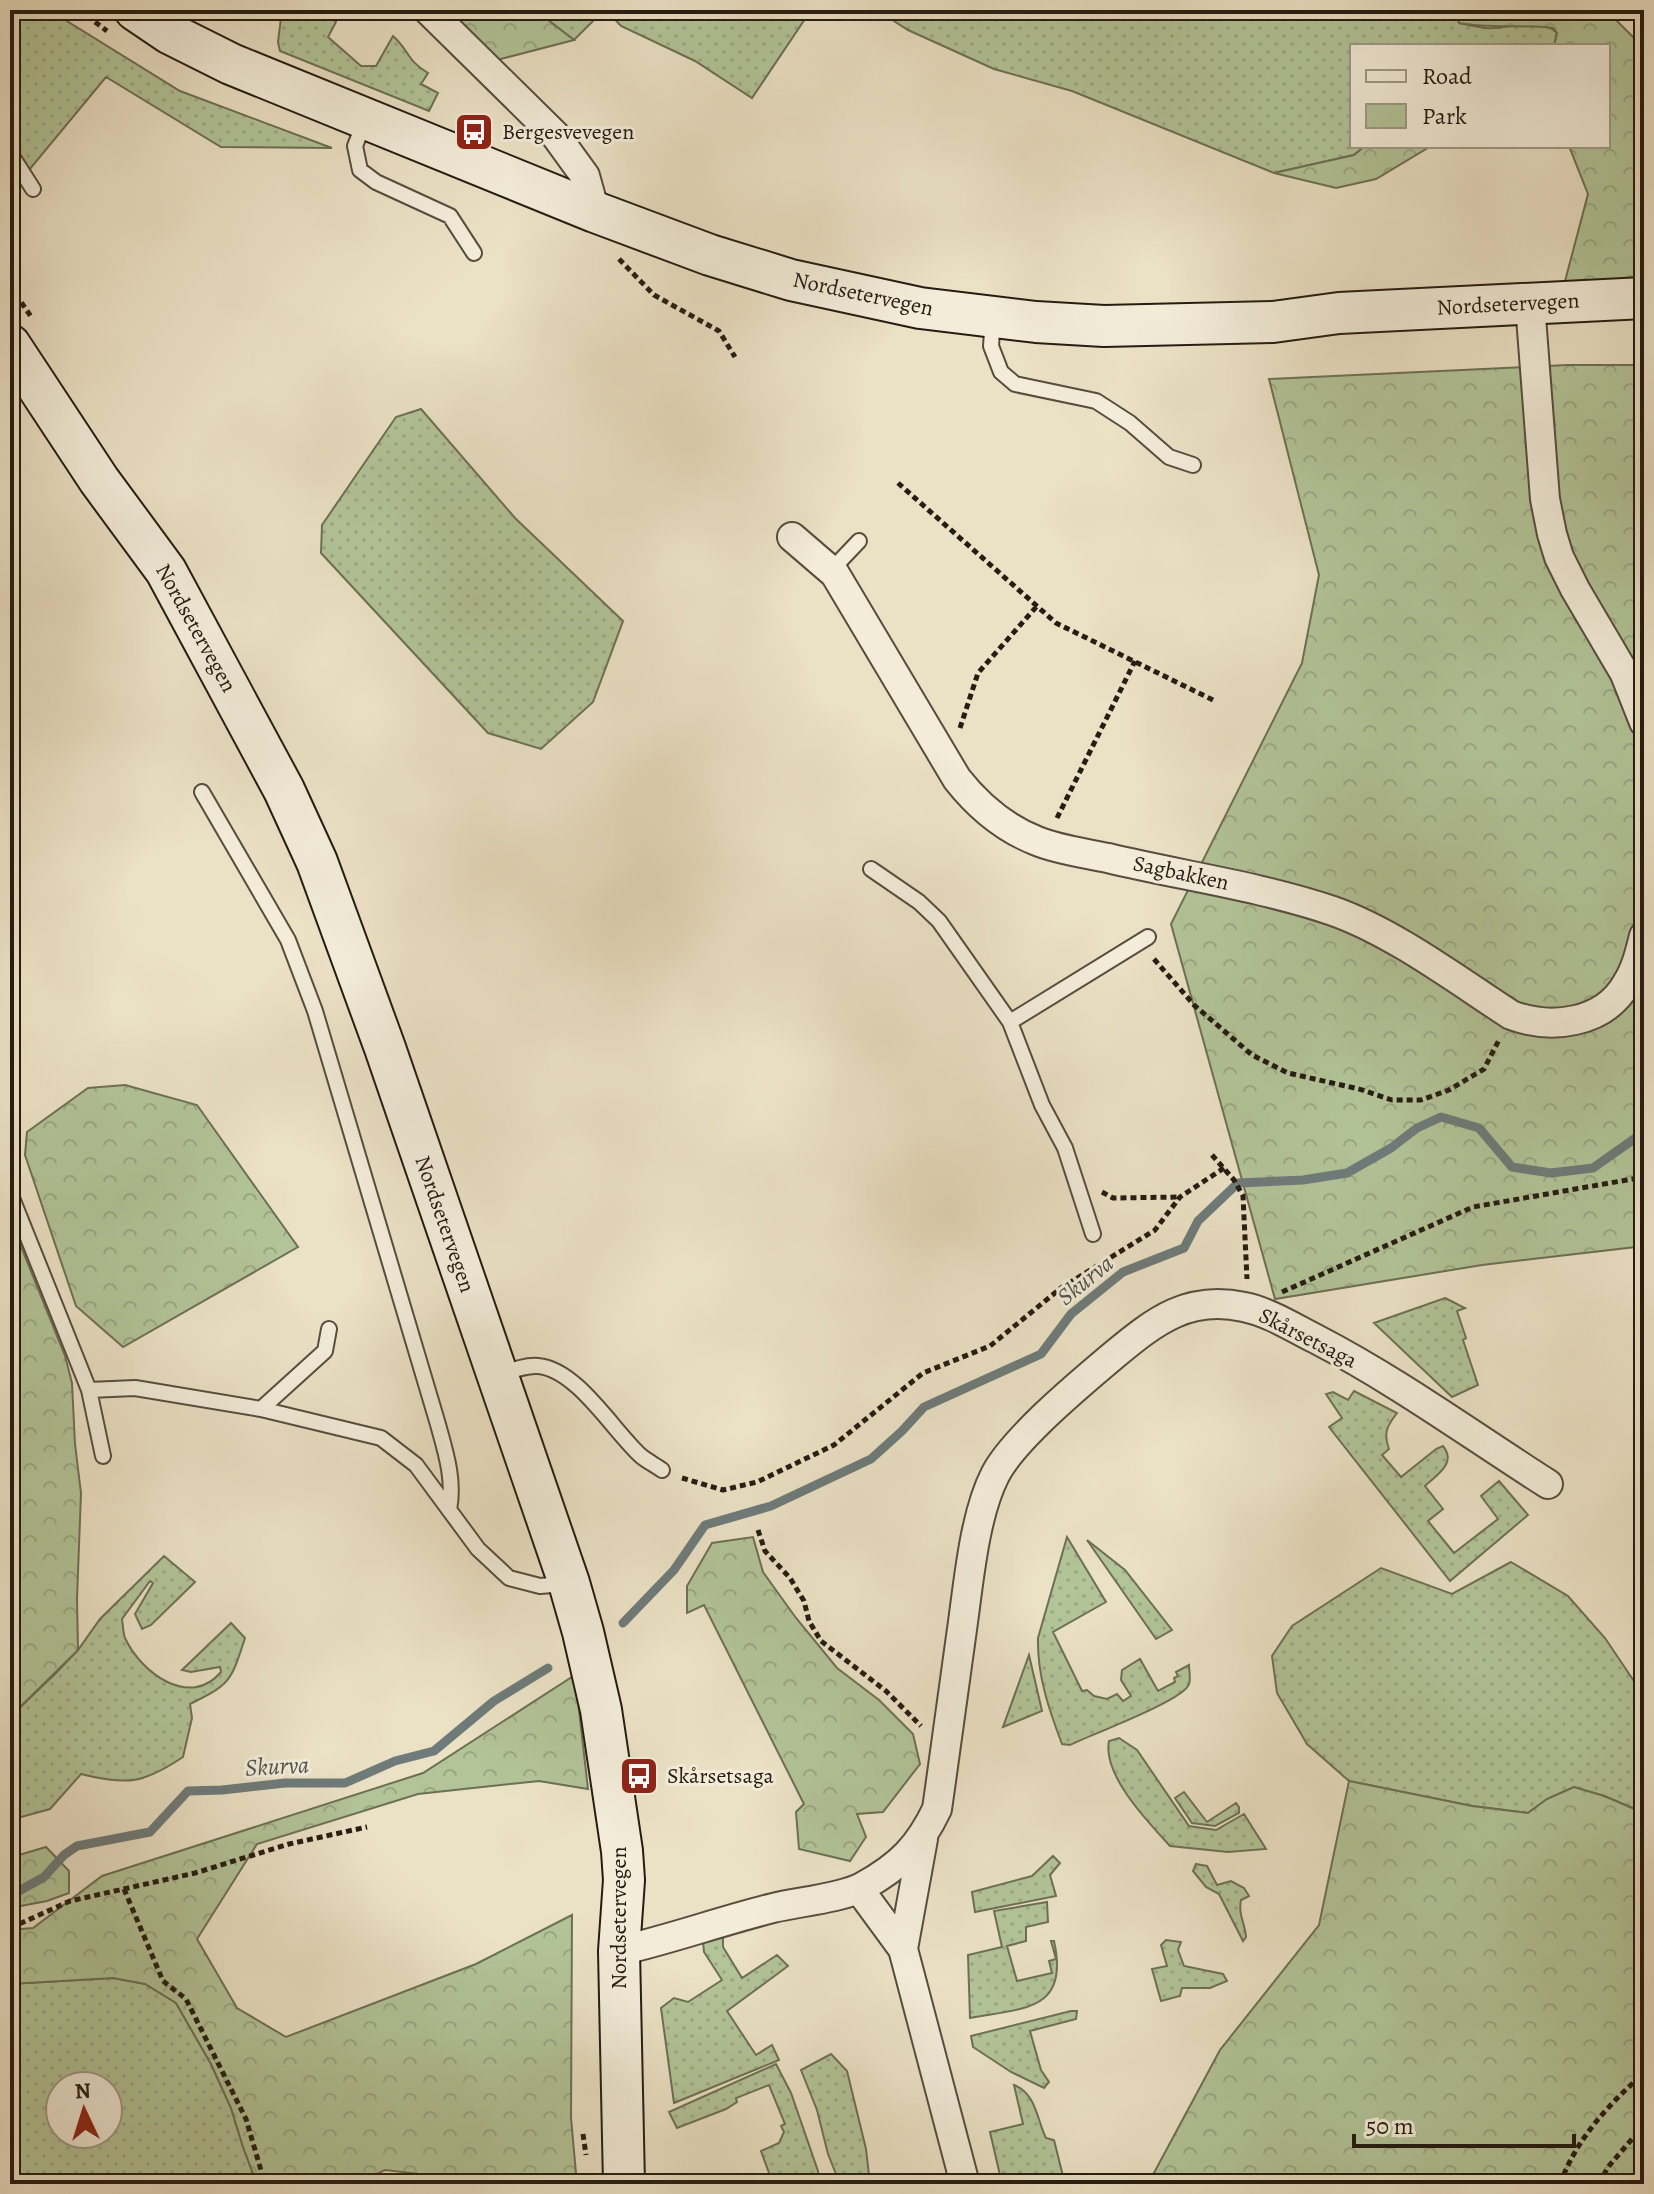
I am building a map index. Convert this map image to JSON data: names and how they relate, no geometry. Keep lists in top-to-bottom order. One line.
{"streets":{"main road":["Nordsetervegen"],"street":["Sagbakken","Skårsetsaga"]},"crossings":[["Nordsetervegen","Skårsetsaga"]],"water":["Skurva"],"places":{"bus stop":["Bergesvevegen","Skårsetsaga"]},"legend":["Road","Park"],"scale_bar":"50 m","north":"top"}
